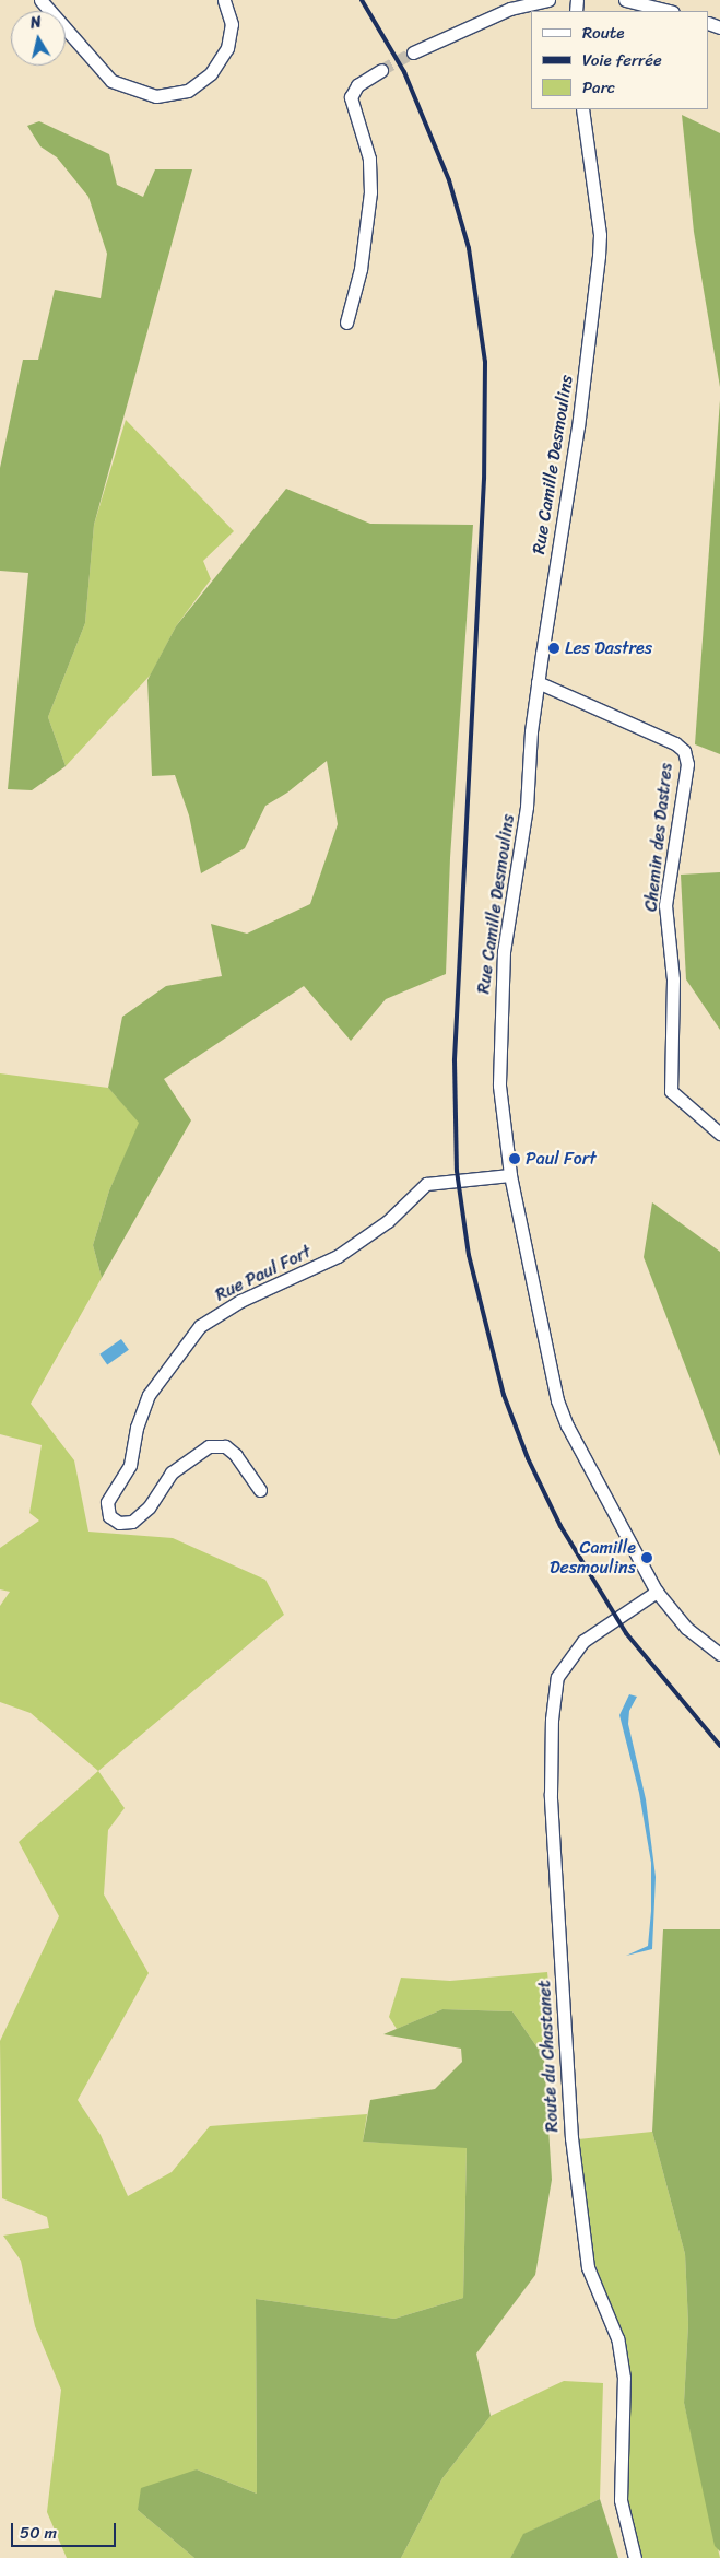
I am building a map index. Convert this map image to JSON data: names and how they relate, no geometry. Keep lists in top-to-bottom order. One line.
{"streets":{"street":["Rue Camille Desmoulins","Chemin des Dastres","Rue Paul Fort","Route du Chastanet"]},"crossings":[["Rue Camille Desmoulins","Chemin des Dastres"],["Rue Camille Desmoulins","Rue Paul Fort"],["Rue Camille Desmoulins","Route du Chastanet"]],"places":["Les Dastres","Paul Fort","Camille Desmoulins"],"legend":["Route","Voie ferrée","Parc"],"scale_bar":"50 m","north":"top"}
